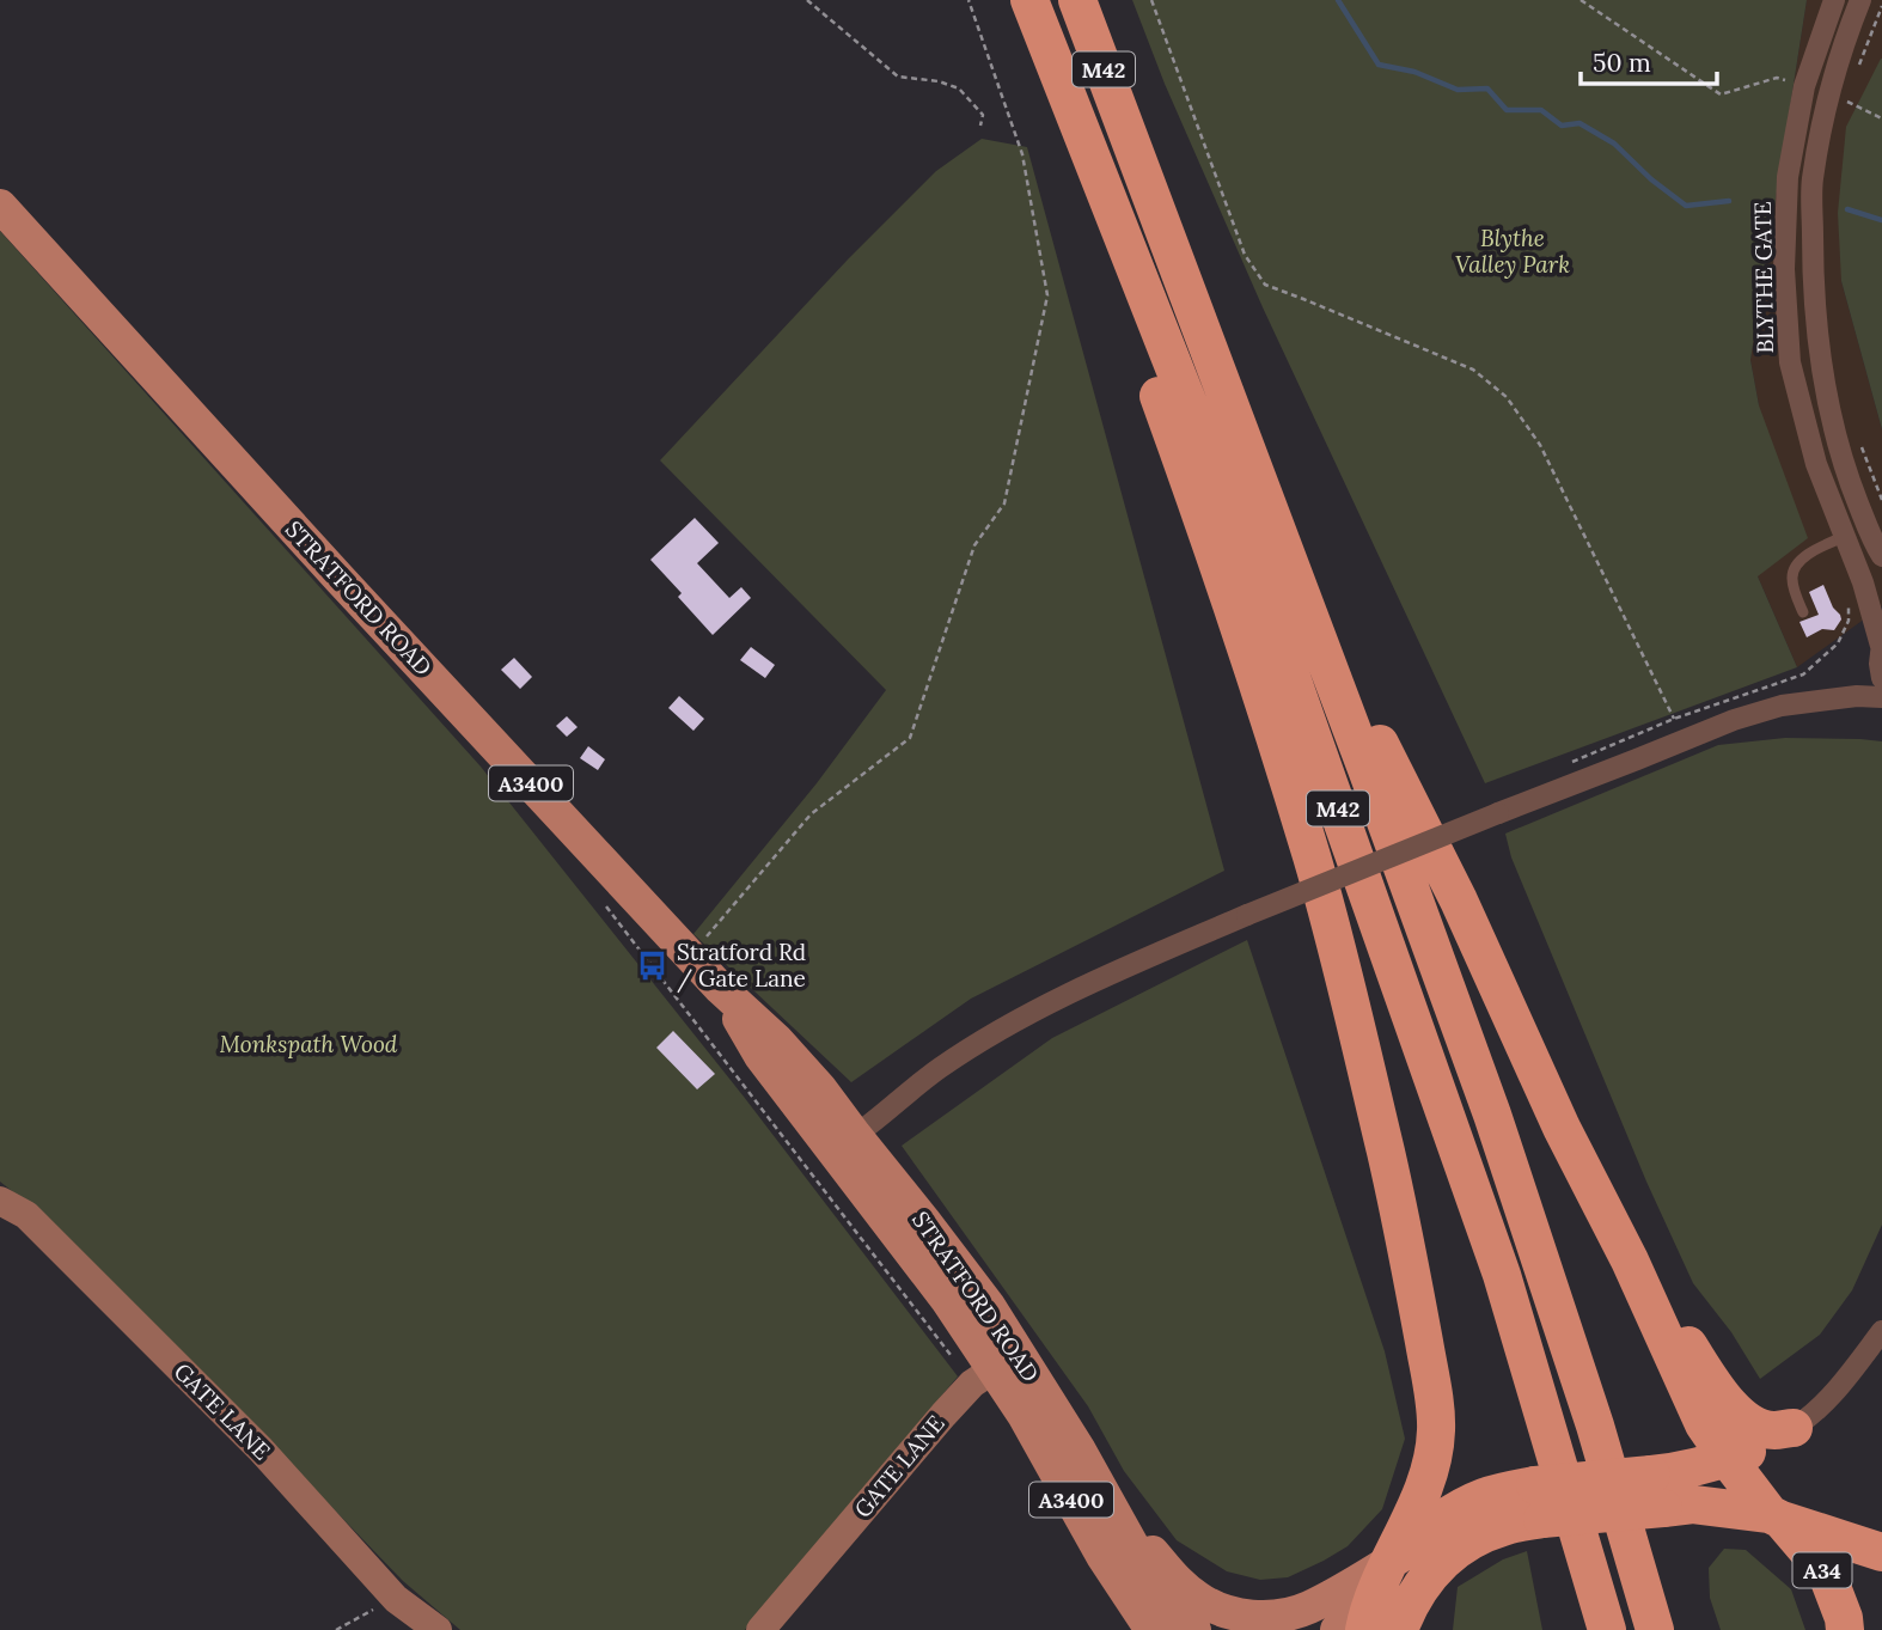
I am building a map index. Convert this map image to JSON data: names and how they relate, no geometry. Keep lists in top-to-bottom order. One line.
{"streets":{"highway":["M42","A34"],"main road":["STRATFORD ROAD","A3400"],"street":["BLYTHE GATE","GATE LANE"]},"crossings":[["STRATFORD ROAD","GATE LANE"]],"parks":["Blythe Valley Park","Monkspath Wood"],"places":{"bus stop":["Stratford Rd / Gate Lane"]},"scale_bar":"50 m"}
